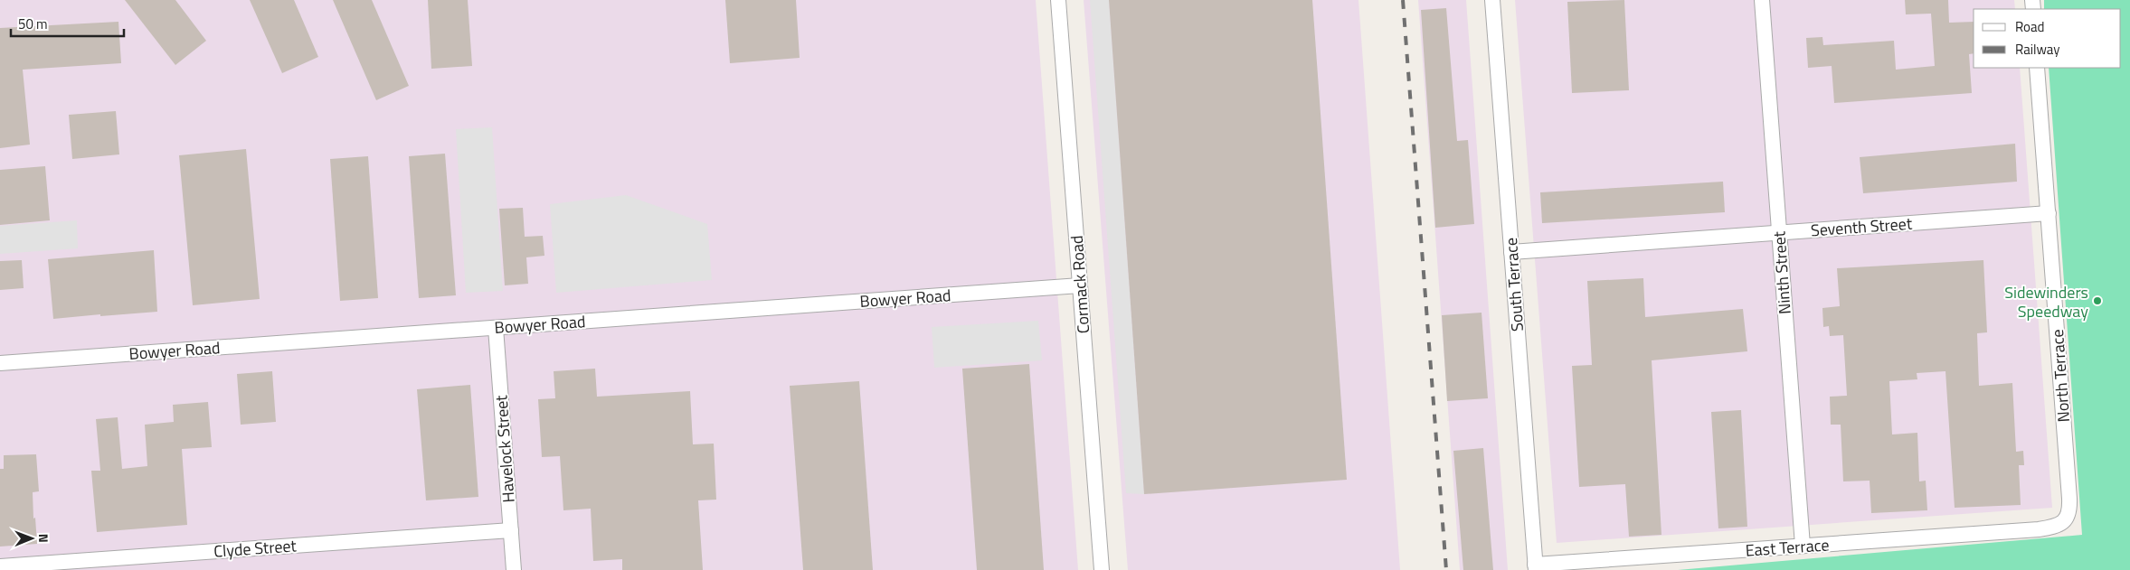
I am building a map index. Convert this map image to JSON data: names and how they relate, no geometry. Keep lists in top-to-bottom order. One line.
{"streets":{"street":["Seventh Street","Ninth Street","Cormack Road","South Terrace","Bowyer Road","North Terrace","Havelock Street","East Terrace","Clyde Street"]},"crossings":[["Seventh Street","Ninth Street"],["Seventh Street","South Terrace"],["Seventh Street","North Terrace"],["Ninth Street","East Terrace"],["Cormack Road","Bowyer Road"],["South Terrace","East Terrace"],["Bowyer Road","Havelock Street"],["North Terrace","East Terrace"],["Havelock Street","Clyde Street"]],"places":["Sidewinders Speedway"],"legend":["Road","Railway"],"scale_bar":"50 m","north":"right"}
